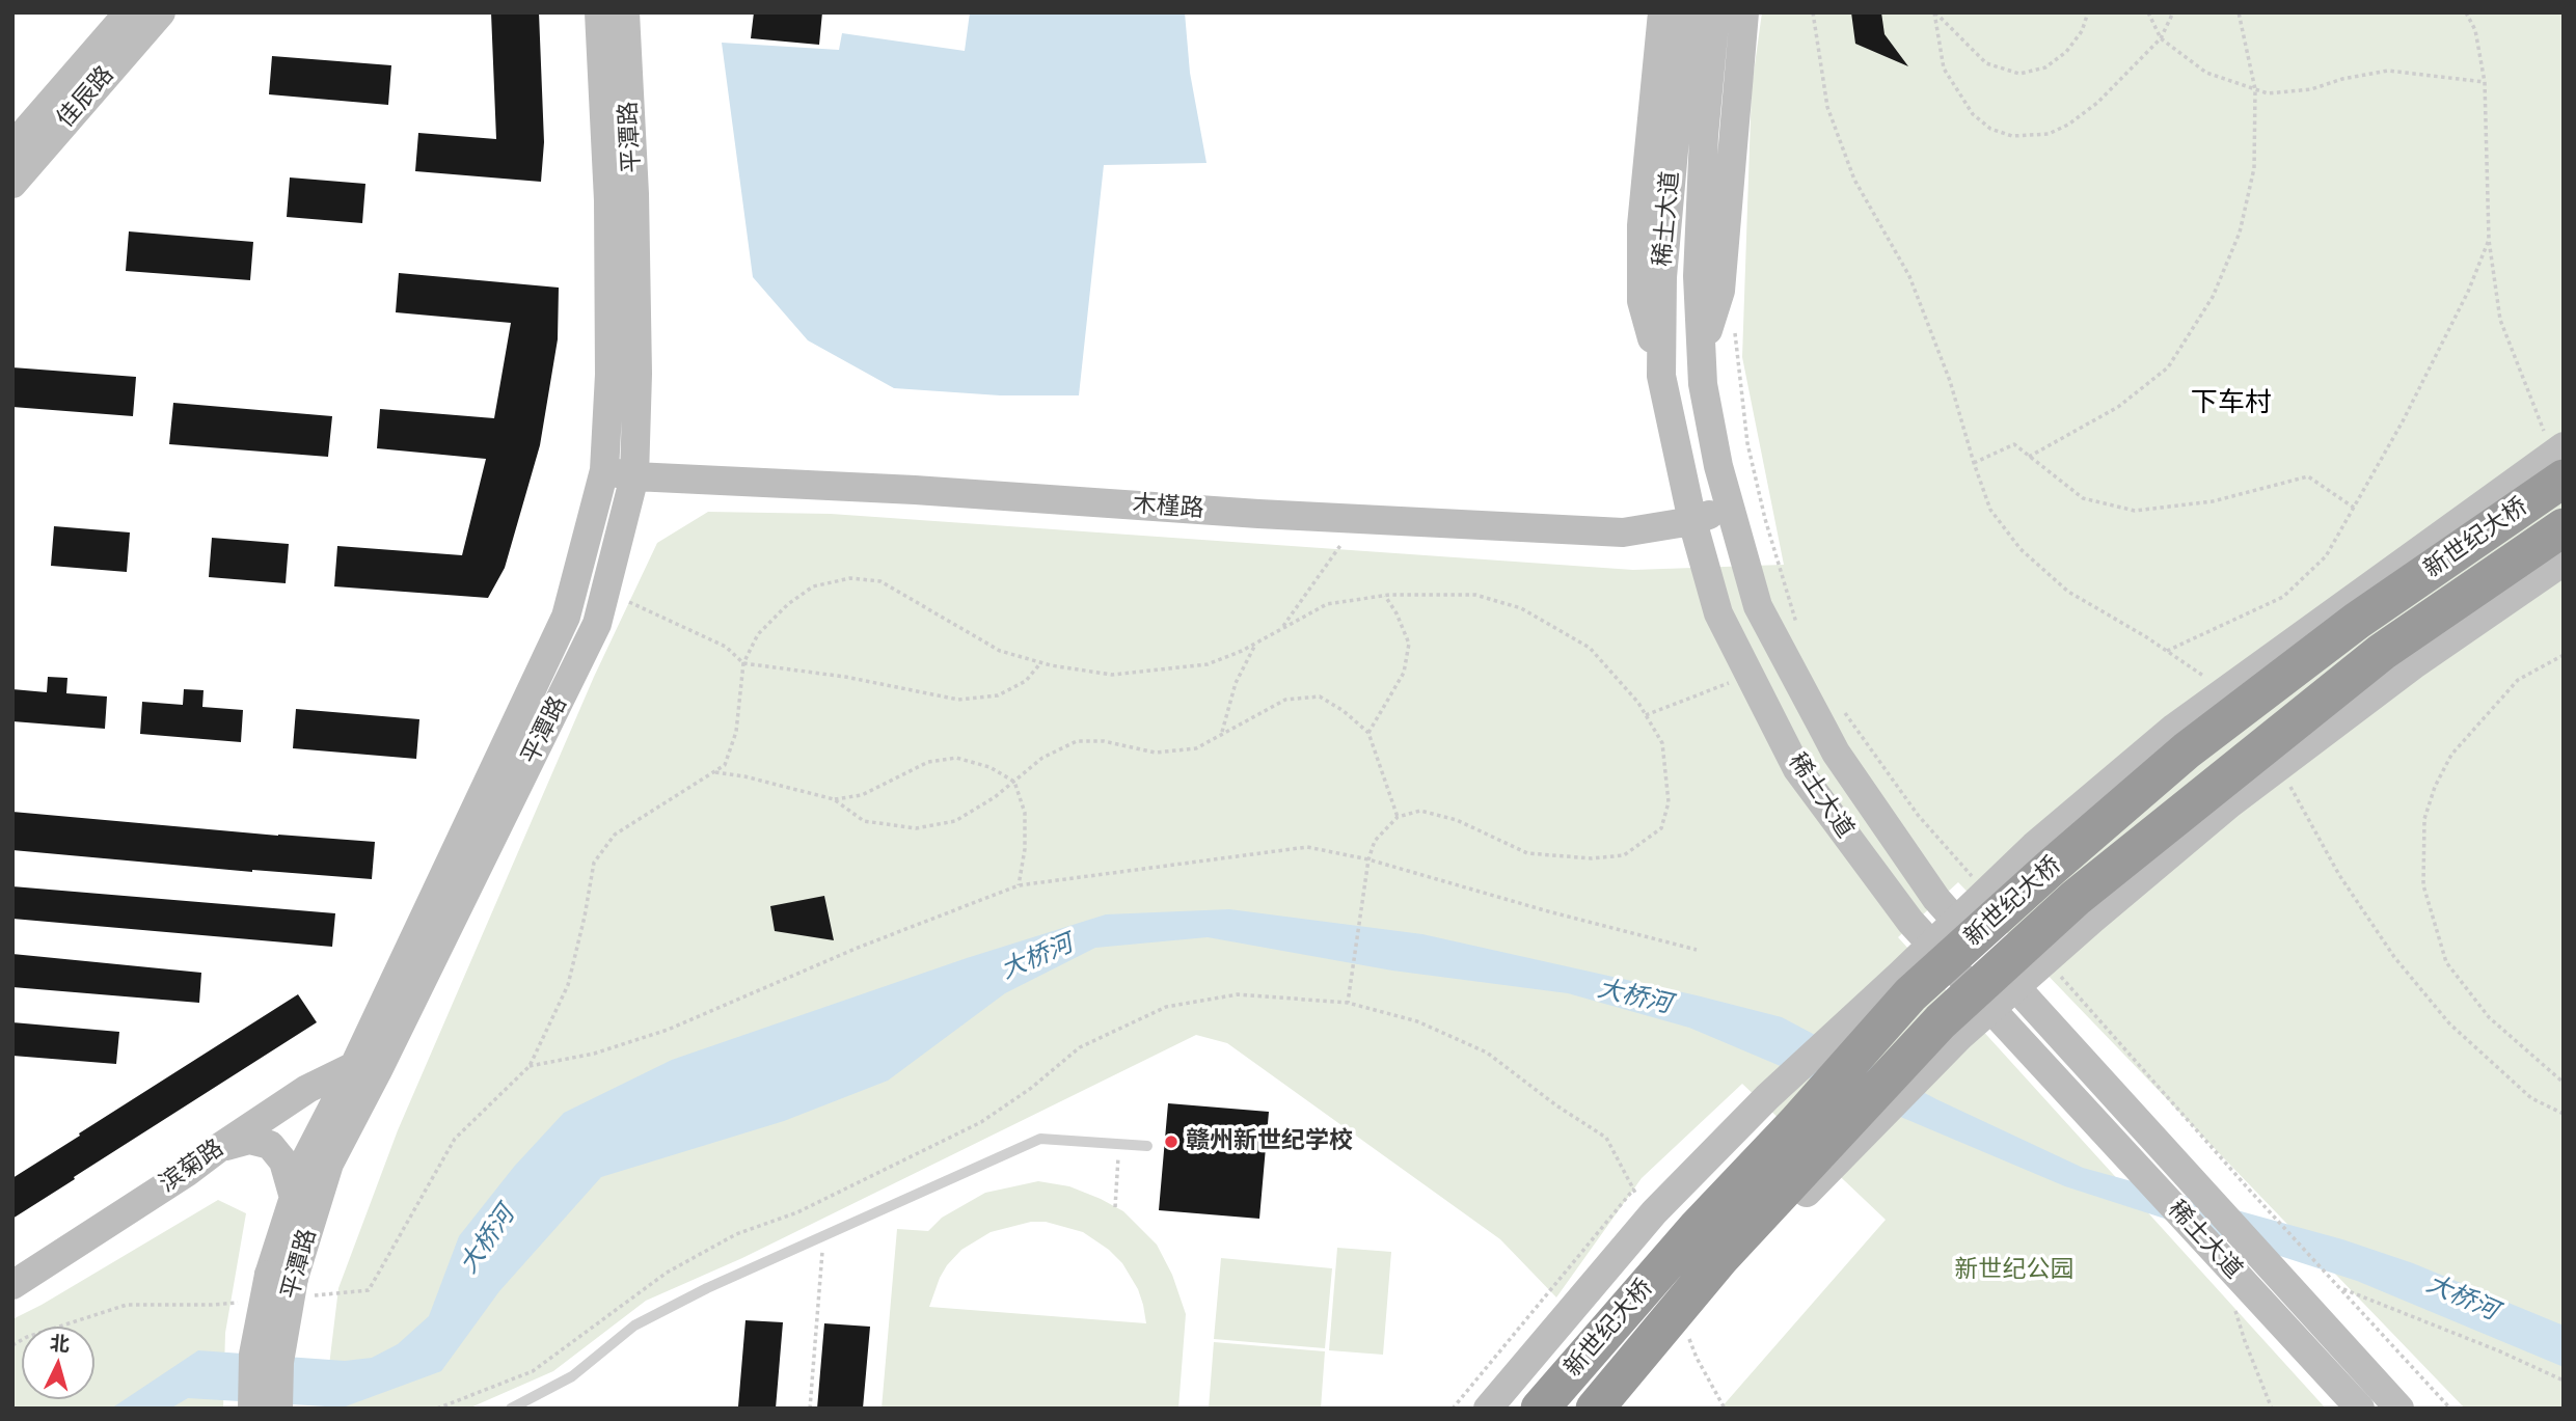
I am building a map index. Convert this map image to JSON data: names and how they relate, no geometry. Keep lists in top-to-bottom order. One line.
{"streets":{"highway":["新世纪大桥"],"street":["佳辰路","平潭路","稀土大道","木槿路","滨菊路"]},"crossings":[["平潭路","木槿路"],["平潭路","滨菊路"],["稀土大道","木槿路"]],"districts":["下车村"],"water":["大桥河"],"parks":["新世纪公园"],"places":["赣州新世纪学校"],"north":"top"}
